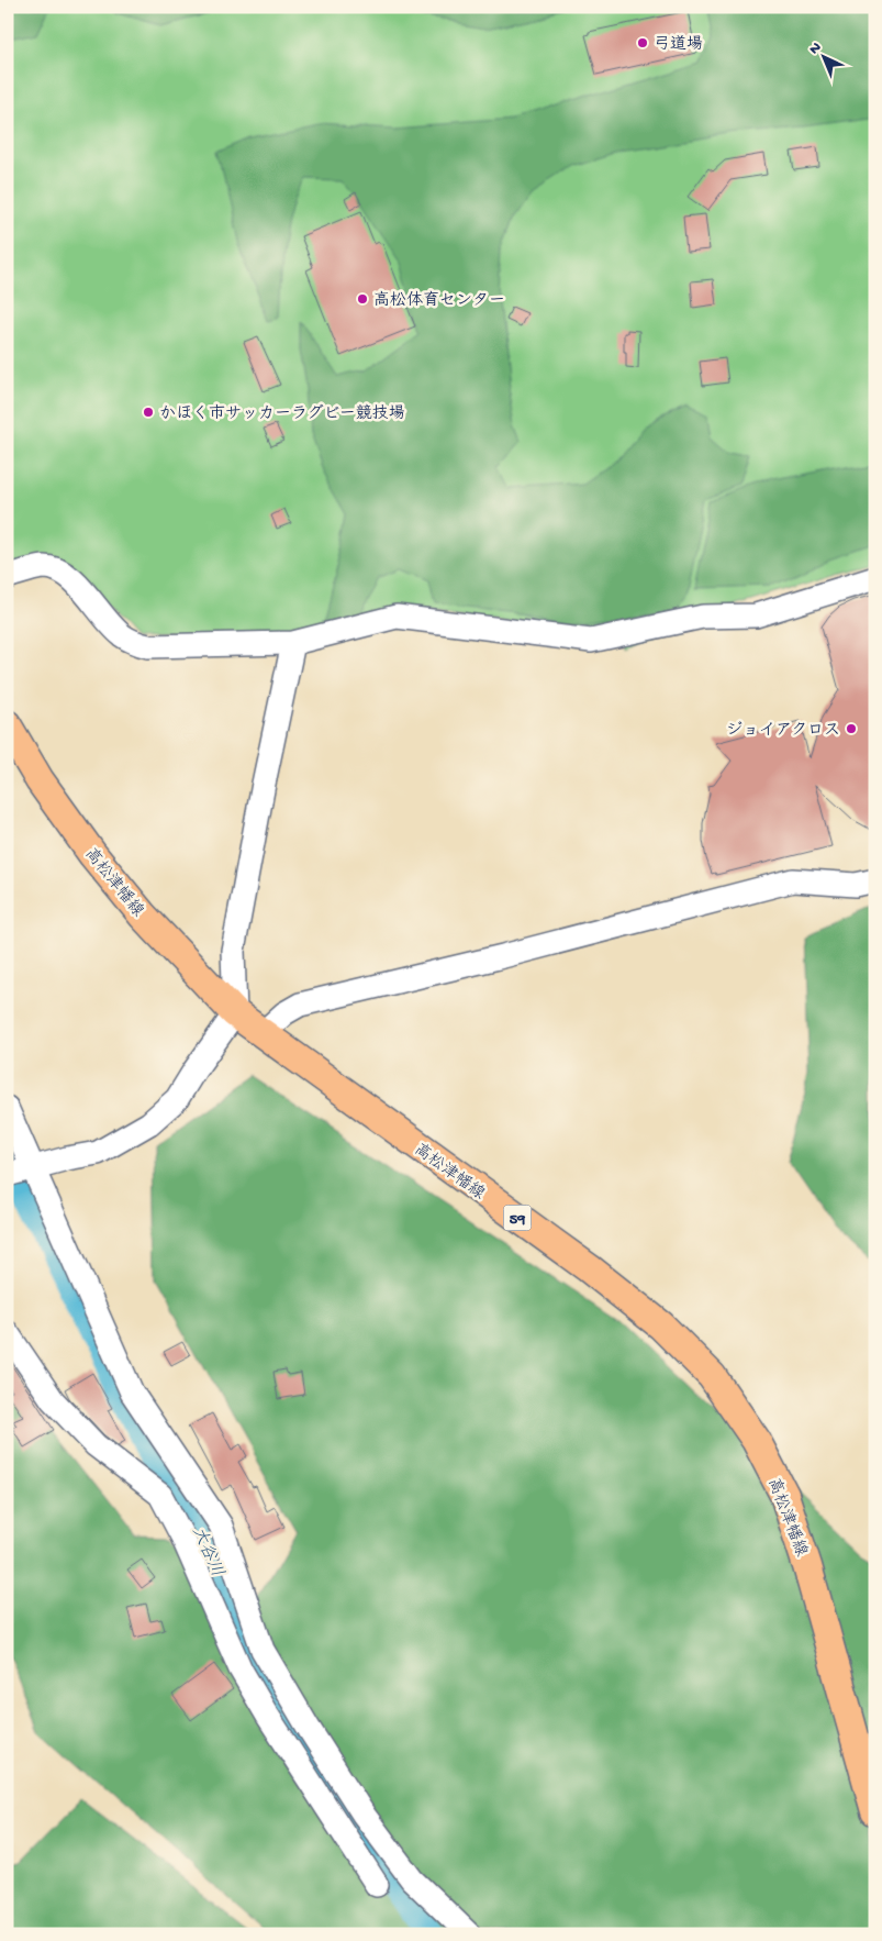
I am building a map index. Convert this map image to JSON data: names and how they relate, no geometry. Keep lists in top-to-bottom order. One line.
{"streets":{"main road":["高松津幡線","59"]},"water":["大谷川"],"places":["弓道場","高松体育センター","かほく市サッカーラグビー競技場","ジョイアクロス"],"north":"top left"}
